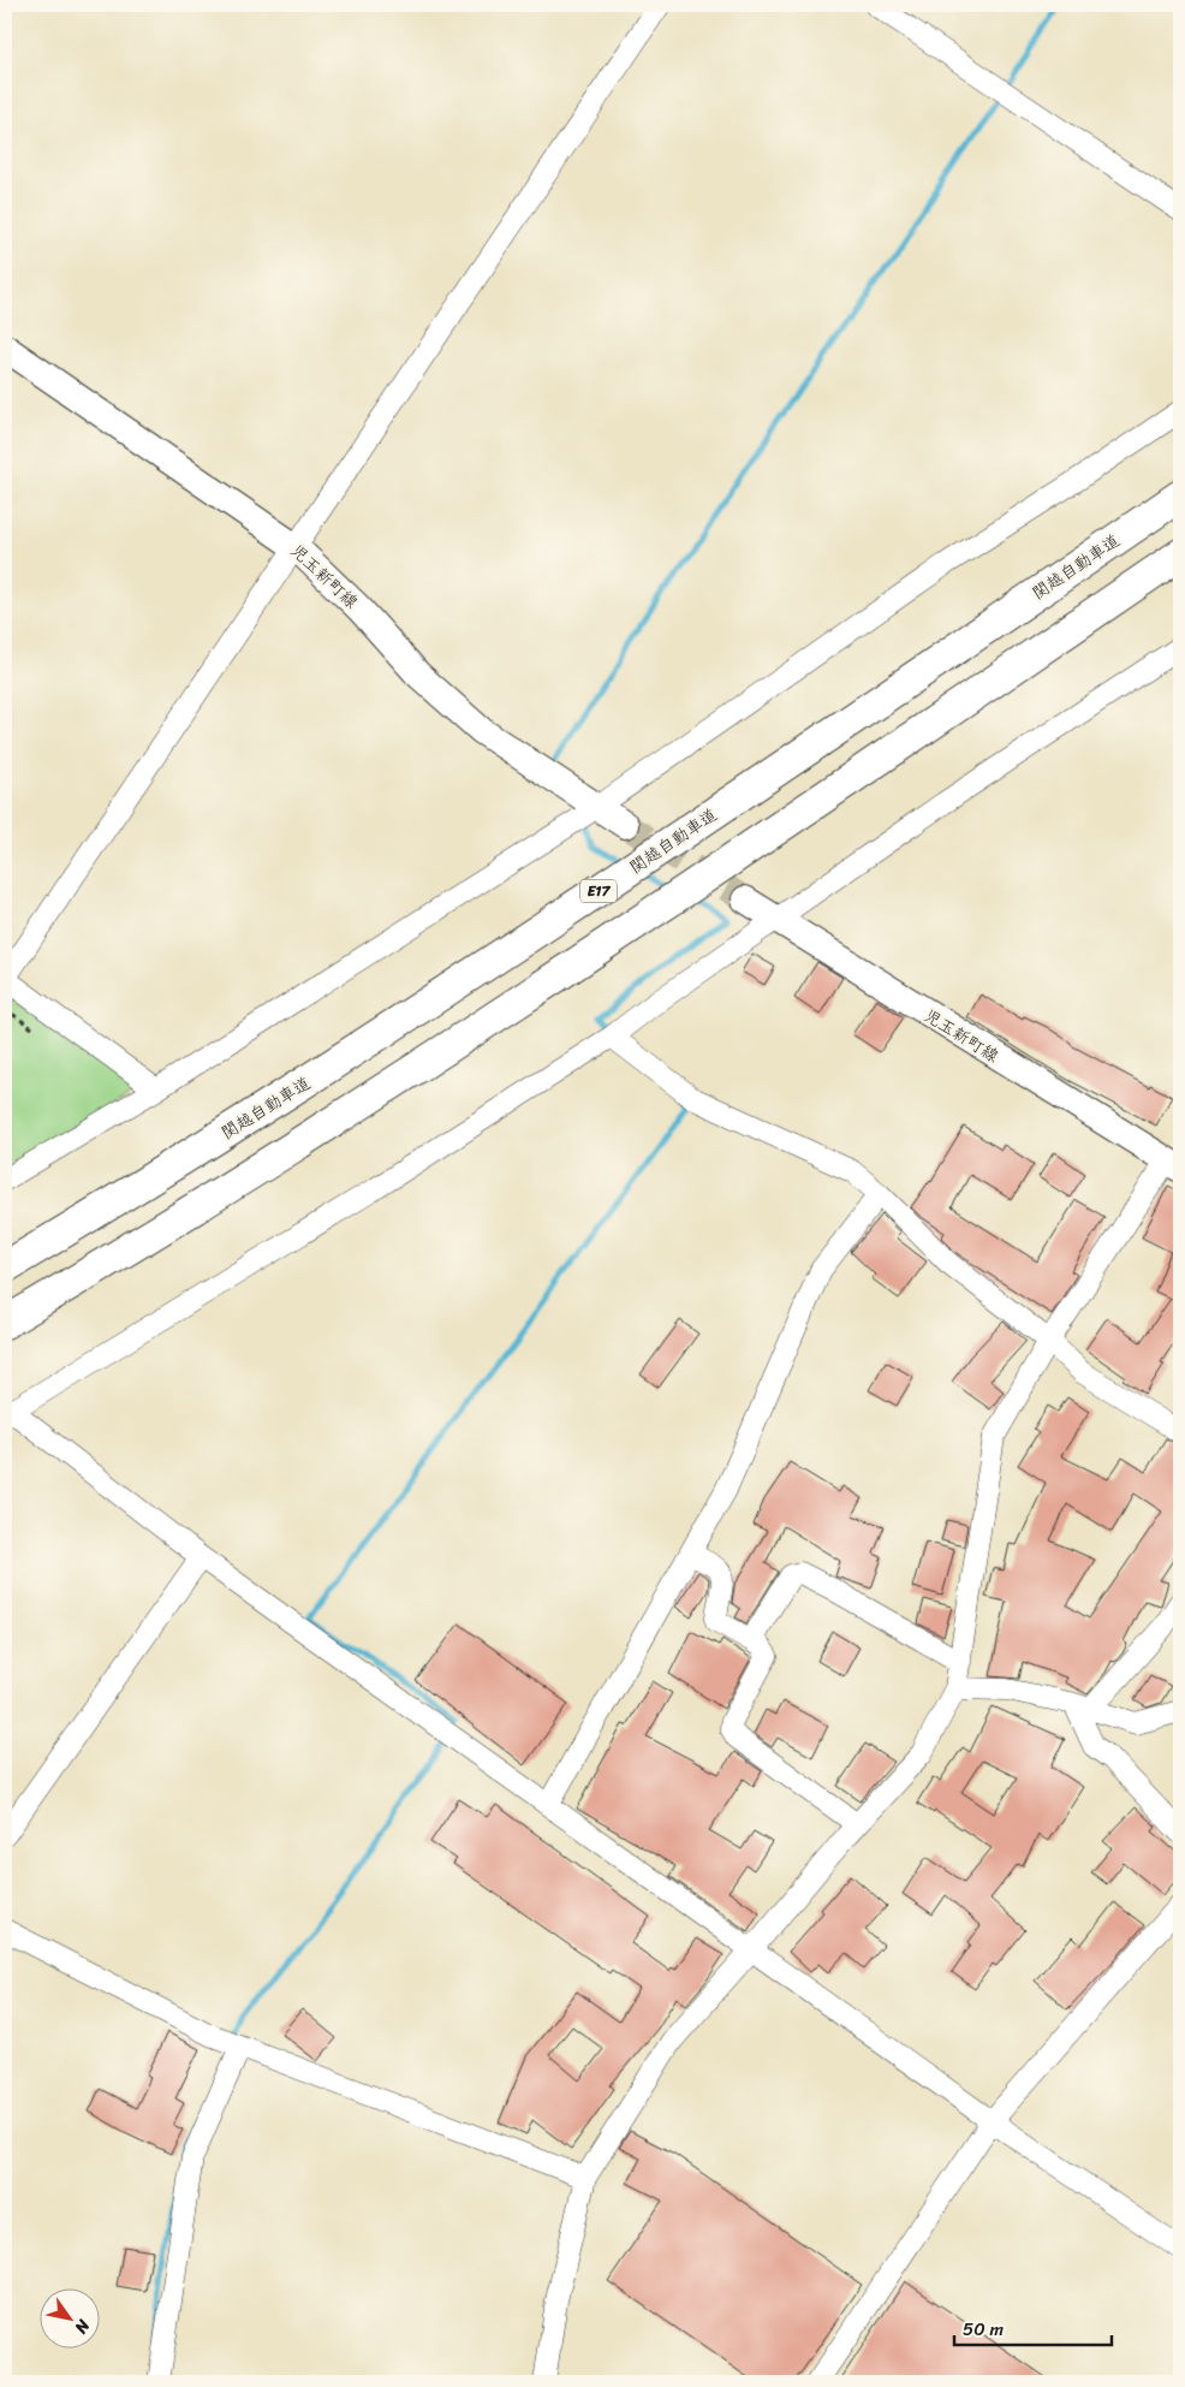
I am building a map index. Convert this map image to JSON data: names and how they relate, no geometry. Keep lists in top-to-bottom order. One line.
{"streets":{"highway":["関越自動車道","E17"],"main road":["児玉新町線"]},"scale_bar":"50 m","north":"bottom right"}
